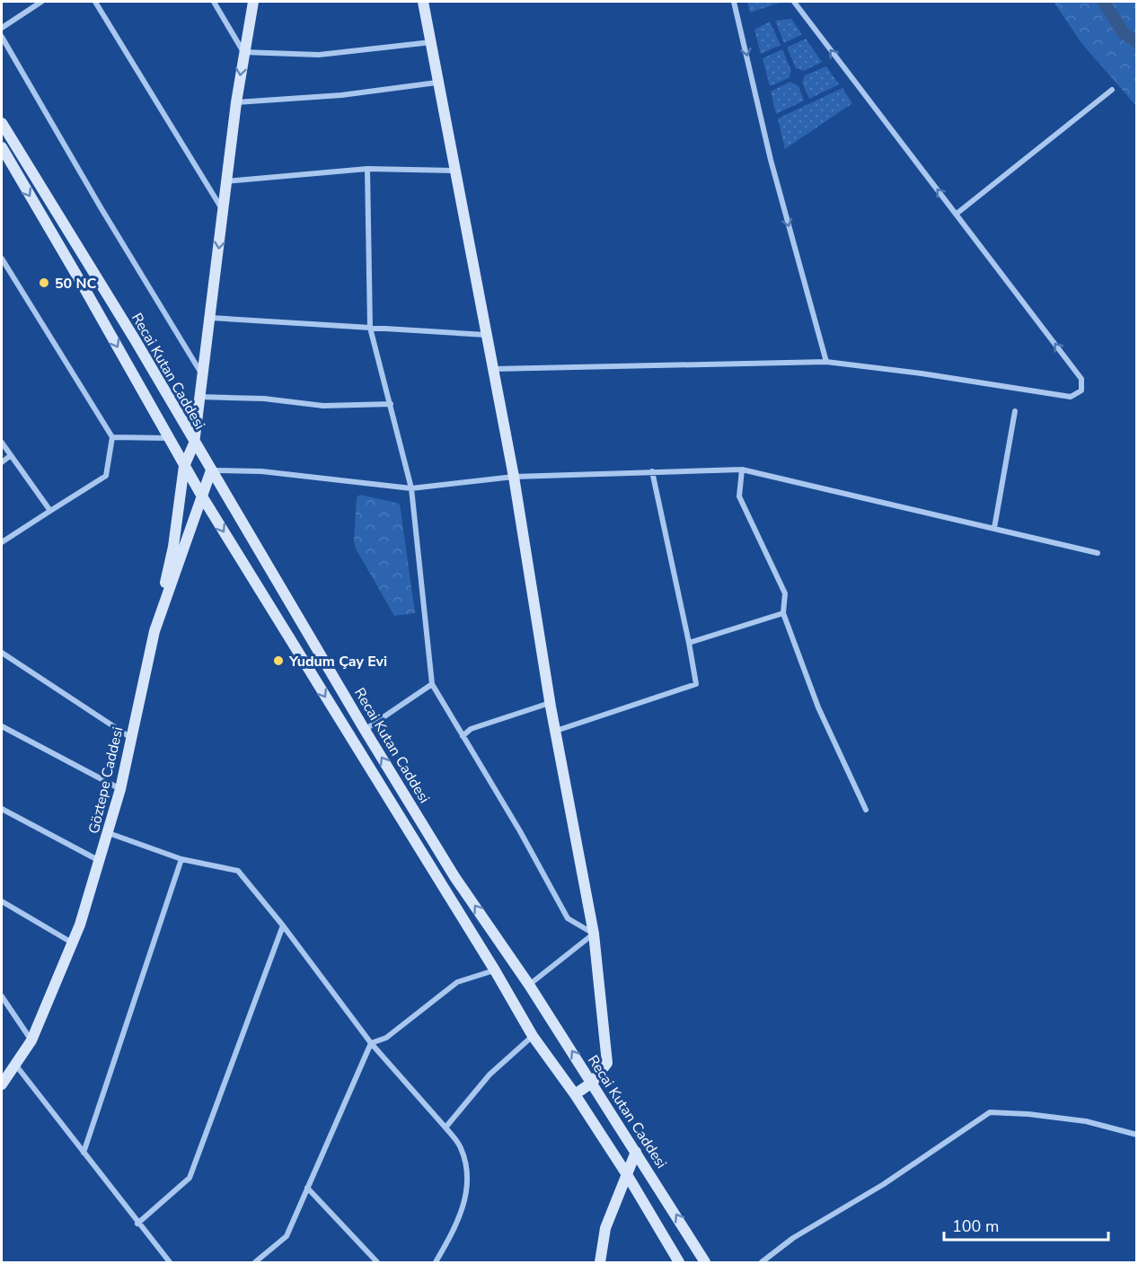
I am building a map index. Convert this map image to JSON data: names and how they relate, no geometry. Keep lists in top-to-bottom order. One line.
{"streets":{"main road":["Recai Kutan Caddesi","Göztepe Caddesi"]},"crossings":[["Recai Kutan Caddesi","Göztepe Caddesi"]],"places":["50 NC","Yudum Çay Evi"],"scale_bar":"100 m"}
